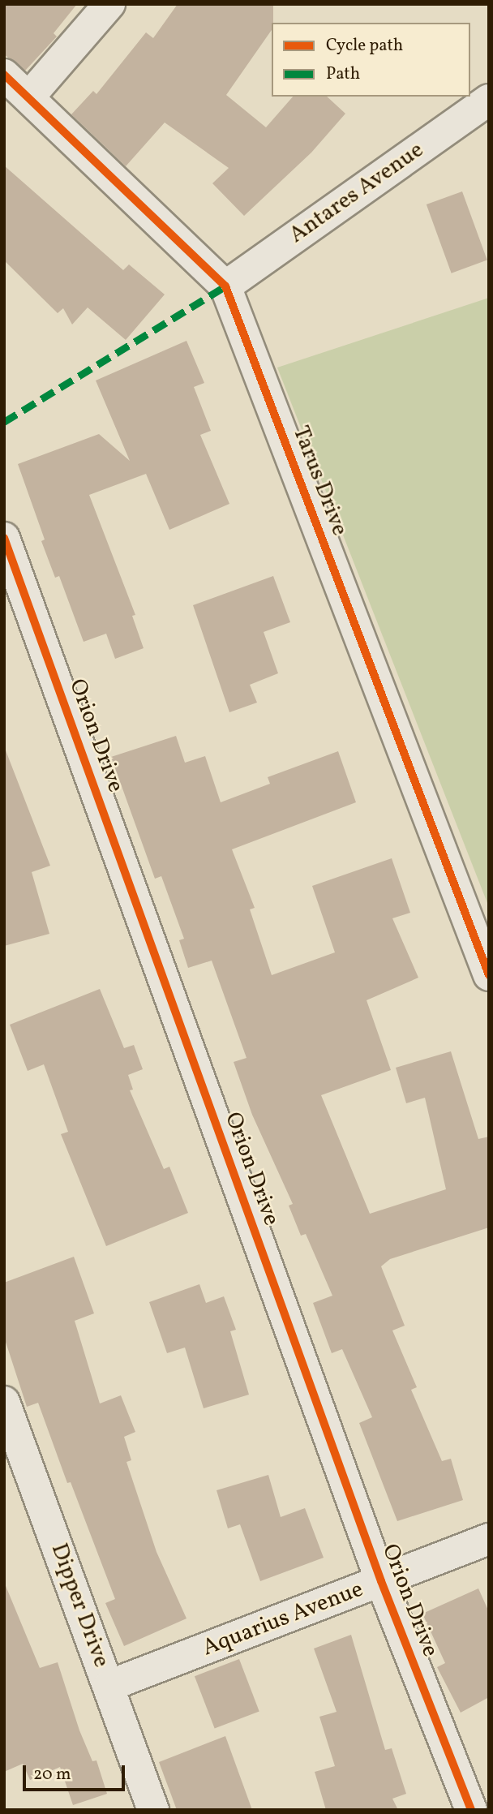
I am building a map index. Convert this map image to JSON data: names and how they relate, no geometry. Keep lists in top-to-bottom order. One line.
{"streets":{"street":["Antares Avenue","Tarus Drive","Orion Drive","Dipper Drive","Aquarius Avenue"]},"crossings":[["Antares Avenue","Tarus Drive"],["Orion Drive","Aquarius Avenue"],["Dipper Drive","Aquarius Avenue"]],"legend":["Cycle path","Path"],"scale_bar":"20 m"}
